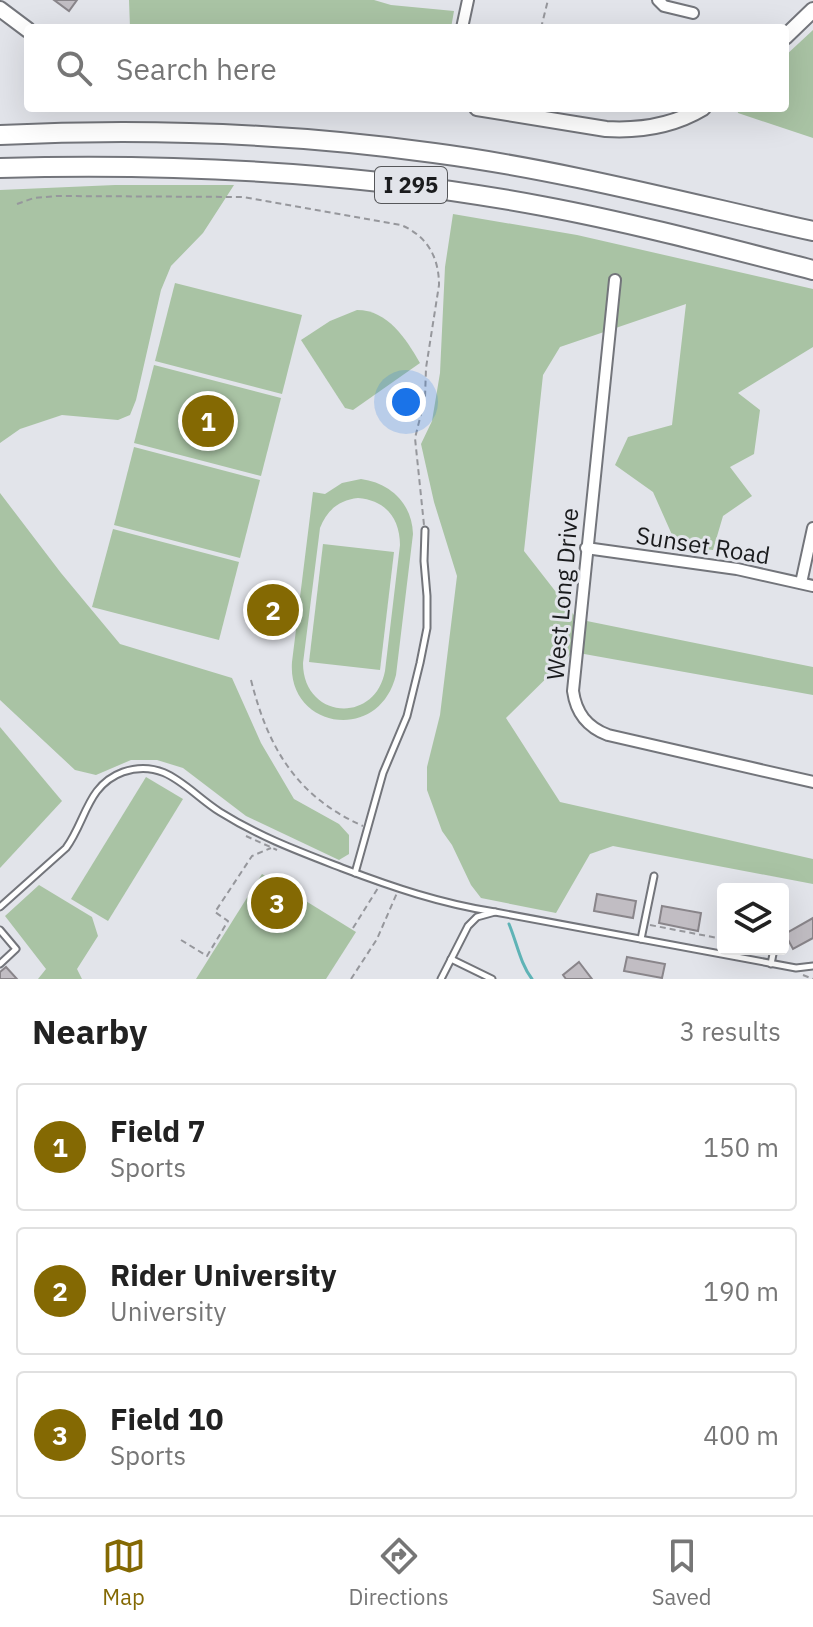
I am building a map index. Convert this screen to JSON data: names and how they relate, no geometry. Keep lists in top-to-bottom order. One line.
{"streets":{"highway":["I 295"],"street":["Sunset Road","West Long Drive"]},"crossings":[["Sunset Road","West Long Drive"]],"page":{"search":"Search here","pins":["1","2","3"],"heading":["Nearby","3 results"],"list":[{"mark":"1","name":"Field 7","note":"Sports","value":"150 m"},{"mark":"2","name":"Rider University","note":"University","value":"190 m"},{"mark":"3","name":"Field 10","note":"Sports","value":"400 m"}],"nav":["Map","Directions","Saved"]}}
